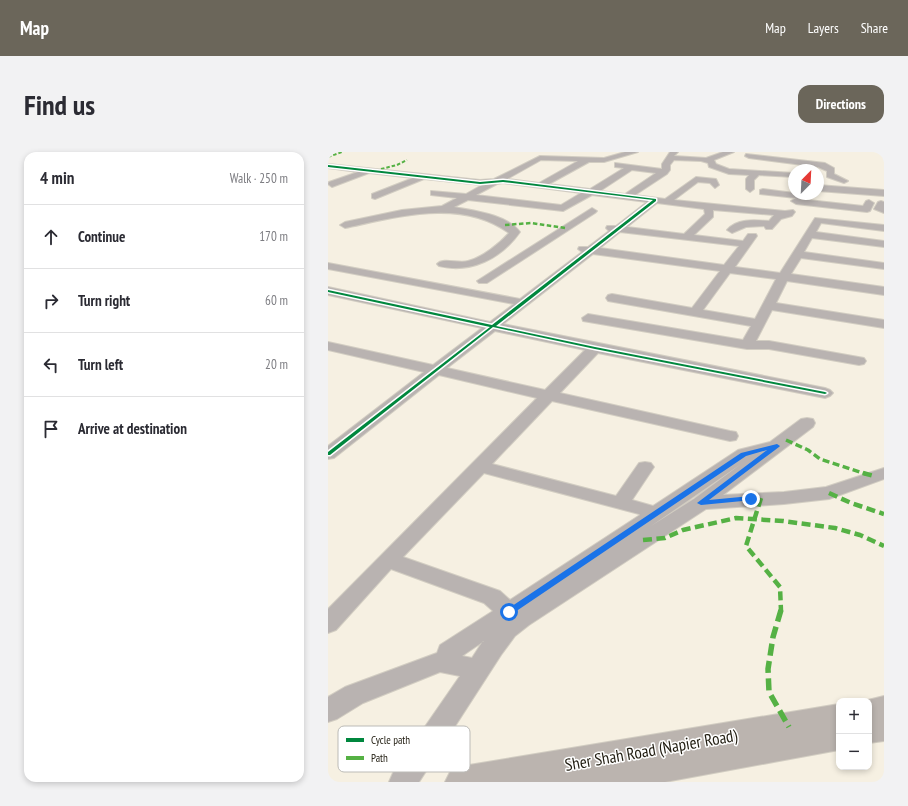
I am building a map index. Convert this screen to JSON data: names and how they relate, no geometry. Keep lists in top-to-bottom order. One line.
{"streets":{"main road":["Sher Shah Road (Napier Road)"]},"legend":["Cycle path","Path"],"north":"top right","page":{"header":"Map","nav":["Map","Layers","Share"],"buttons":"Directions","title":"Find us","heading":["4 min","Walk · 250 m"],"list":[["Continue","170 m"],["Turn right","60 m"],["Turn left","20 m"],"Arrive at destination"],"map_buttons":["+","−"]}}
